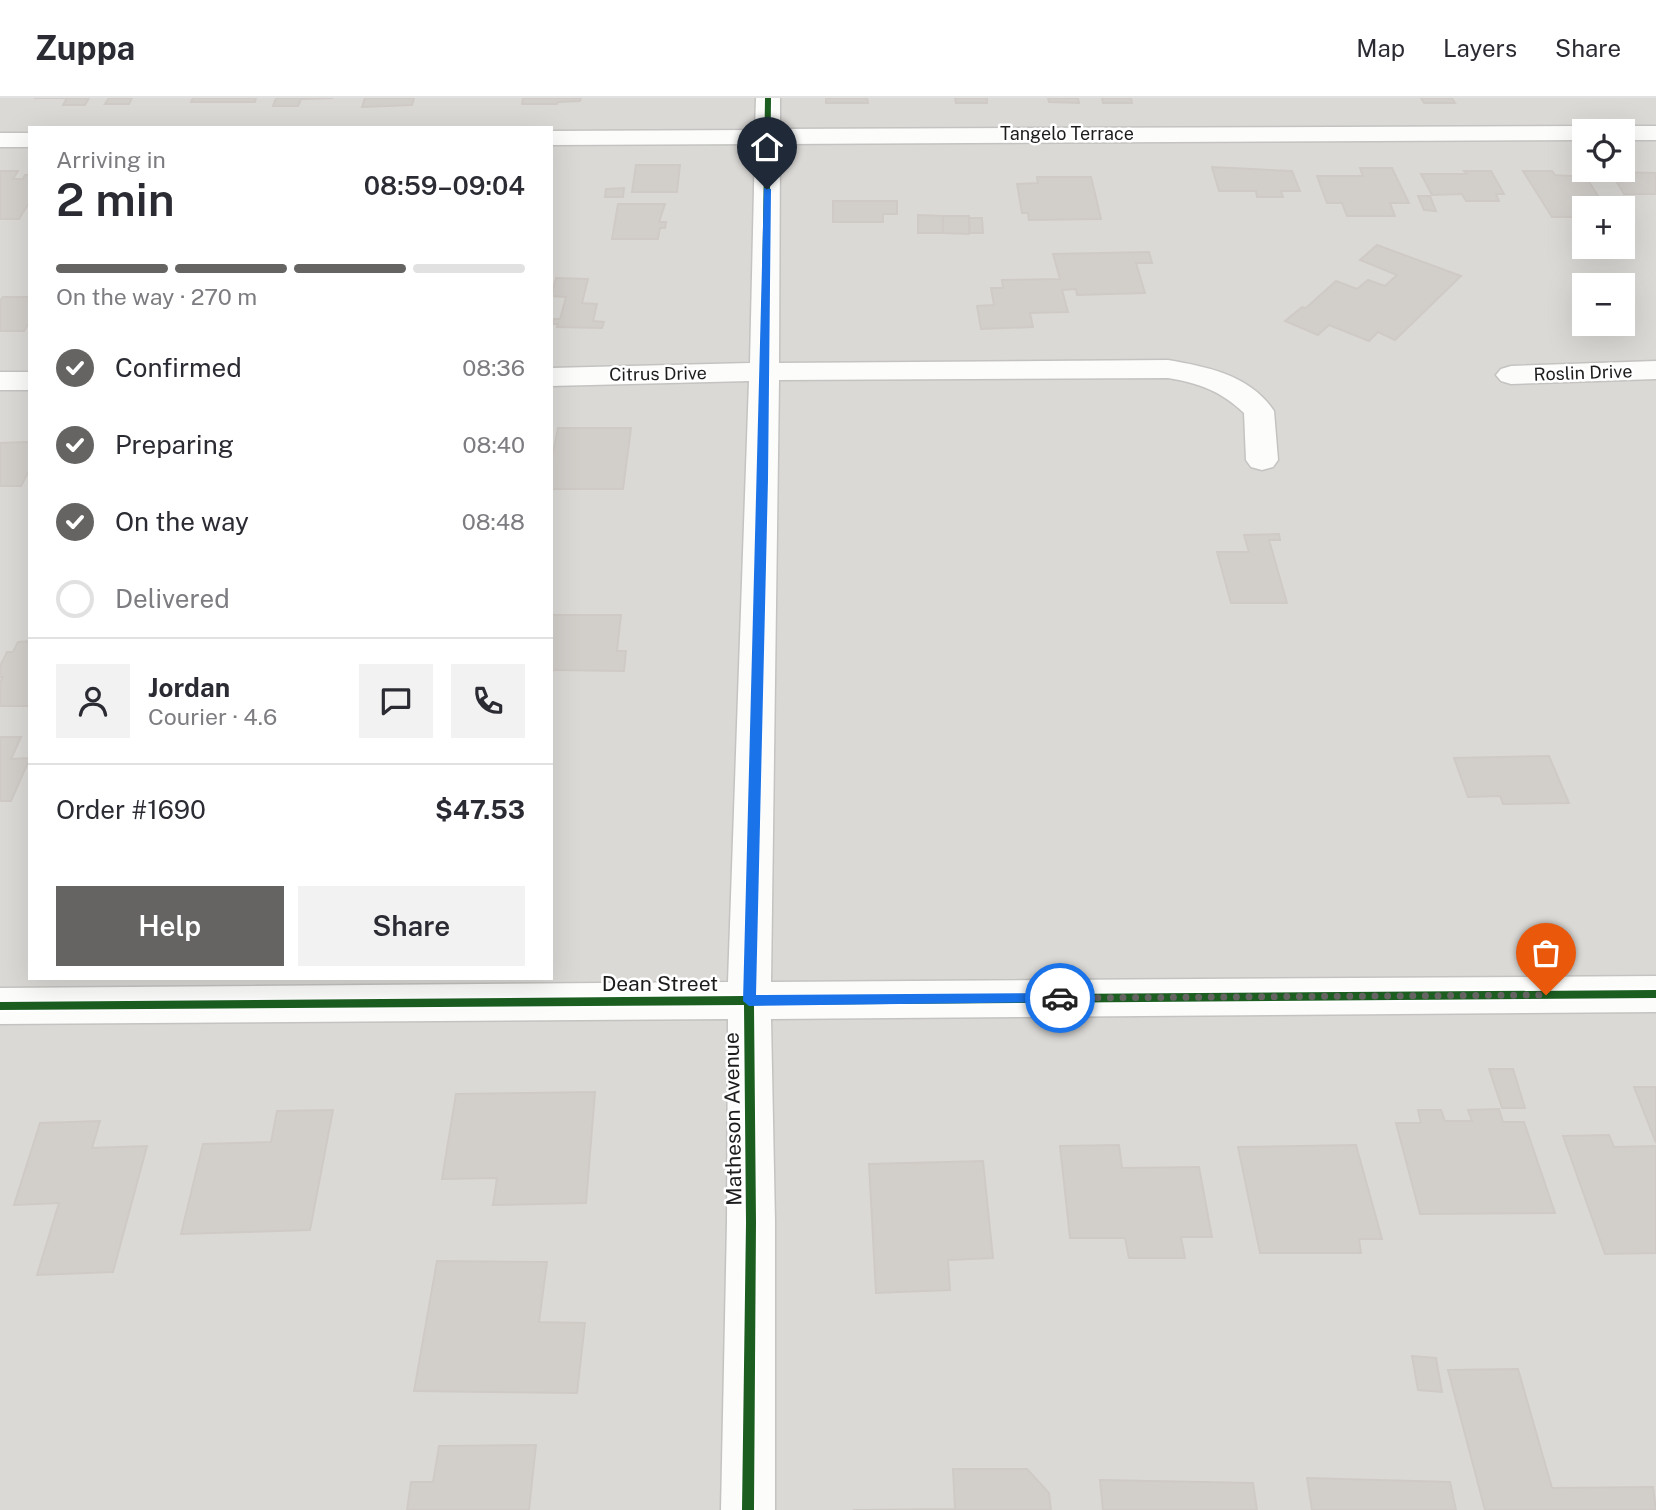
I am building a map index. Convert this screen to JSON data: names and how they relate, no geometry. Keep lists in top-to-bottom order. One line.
{"streets":{"street":["Tangelo Terrace","Roslin Drive","Citrus Drive","Dean Street","Matheson Avenue"]},"crossings":[["Tangelo Terrace","Matheson Avenue"],["Citrus Drive","Matheson Avenue"],["Dean Street","Matheson Avenue"]],"page":{"header":"Zuppa","nav":["Map","Layers","Share"],"map_buttons":["+","−"],"heading":["2 min","Arriving in","08:59–09:04"],"panel":["Jordan","Courier · 4.6","Order #1690","$47.53"],"bar":"On the way · 270 m","list":[["Confirmed","08:36"],["Preparing","08:40"],["On the way","08:48"],"Delivered"],"buttons":["Help","Share"]}}
